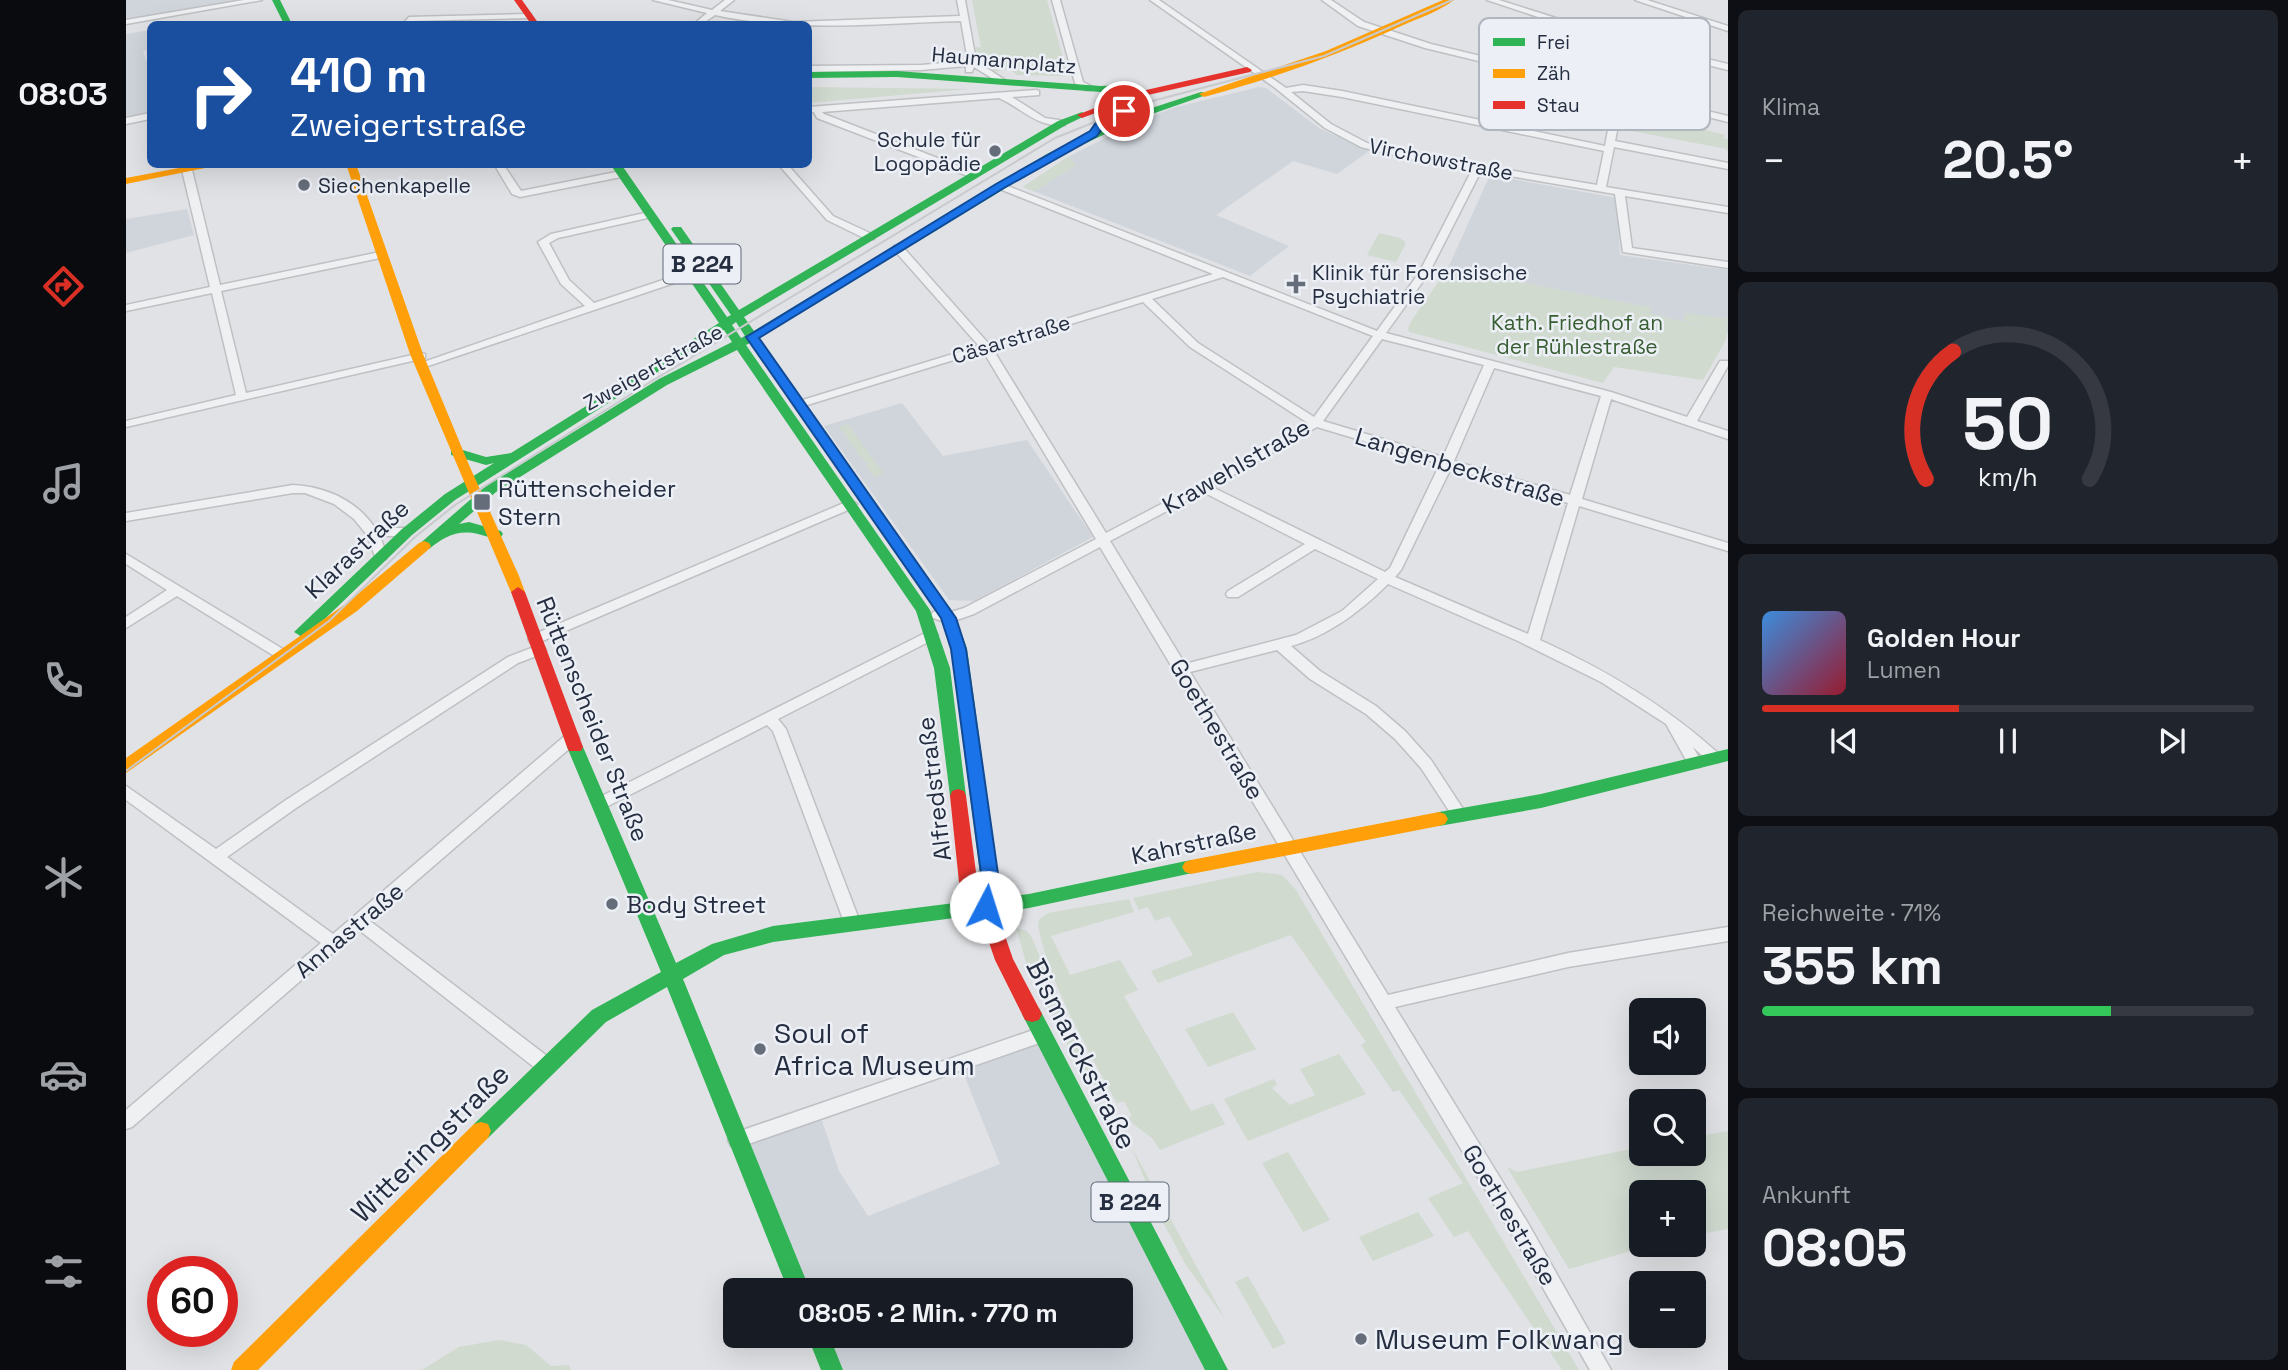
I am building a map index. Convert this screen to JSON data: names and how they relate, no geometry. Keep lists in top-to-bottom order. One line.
{"streets":{"main road":["Haumannplatz","B 224","Zweigertstraße","Klarastraße","Rüttenscheider Straße","Alfredstraße","Kahrstraße","Bismarckstraße","Witteringstraße"],"street":["Virchowstraße","Cäsarstraße","Krawehlstraße","Langenbeckstraße","Goethestraße","Annastraße"]},"crossings":[["Haumannplatz","Zweigertstraße"],["Virchowstraße","Zweigertstraße"],["Virchowstraße","Krawehlstraße"],["Cäsarstraße","Langenbeckstraße"],["Cäsarstraße","Goethestraße"],["Cäsarstraße","Alfredstraße"],["Zweigertstraße","Klarastraße"],["Zweigertstraße","Rüttenscheider Straße"],["Zweigertstraße","Goethestraße"],["Zweigertstraße","Alfredstraße"],["Krawehlstraße","Langenbeckstraße"],["Krawehlstraße","Goethestraße"],["Krawehlstraße","Alfredstraße"],["Klarastraße","Rüttenscheider Straße"],["Rüttenscheider Straße","Kahrstraße"],["Rüttenscheider Straße","Annastraße"],["Rüttenscheider Straße","Witteringstraße"],["Goethestraße","Kahrstraße"],["Alfredstraße","Kahrstraße"],["Alfredstraße","Bismarckstraße"],["Kahrstraße","Bismarckstraße"],["Kahrstraße","Witteringstraße"]],"parks":["Kath. Friedhof an der Rühlestraße"],"places":{"other":["Schule für Logopädie","Siechenkapelle","Body Street","Soul of Africa Museum","Museum Folkwang"],"health":["Klinik für Forensische Psychiatrie"],"transit":["Rüttenscheider Stern"]},"legend":["Frei","Zäh","Stau"],"page":{"tabs":"08:03","tile":["Klima",["Reichweite · 71%","355 km"],["Ankunft","08:05"]],"turn":["410 m","Zweigertstraße"],"heat":["−","20.5°","+"],"song":["Golden Hour","Lumen"],"map_buttons":["+","−"],"limit":"60","trip":"08:05 · 2 Min. · 770 m","gauge":["50","km/h"]}}
